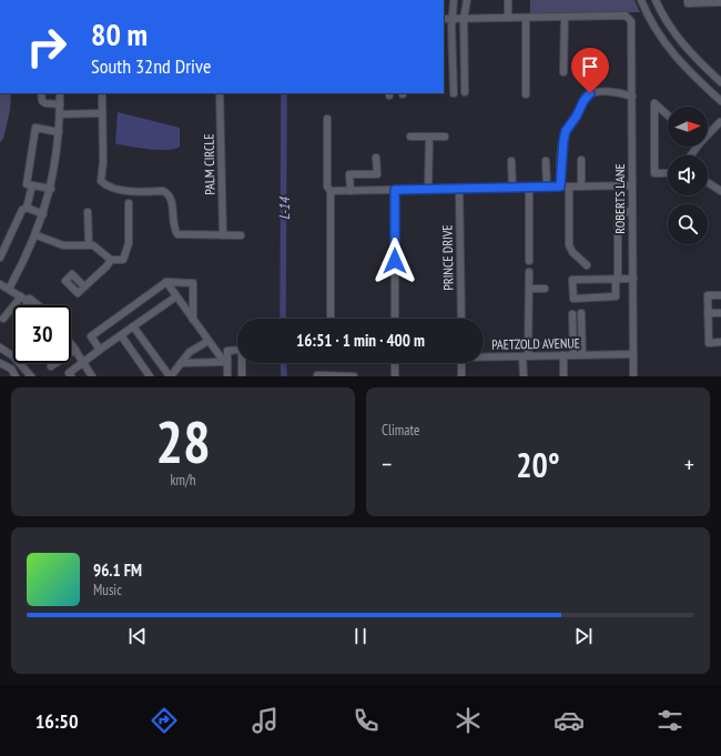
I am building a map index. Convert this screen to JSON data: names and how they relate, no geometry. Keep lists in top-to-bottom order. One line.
{"streets":{"street":["PALM CIRCLE","ROBERTS LANE","PRINCE DRIVE","PAETZOLD AVENUE"]},"crossings":[["ROBERTS LANE","PAETZOLD AVENUE"]],"water":["L-14"],"north":"right","page":{"turn":["80 m","South 32nd Drive"],"limit":"30","trip":"16:51 · 1 min · 400 m","tile":[["28","km/h"],"Climate"],"heat":["−","20°","+"],"song":["96.1 FM","Music"],"tabs":"16:50"}}
